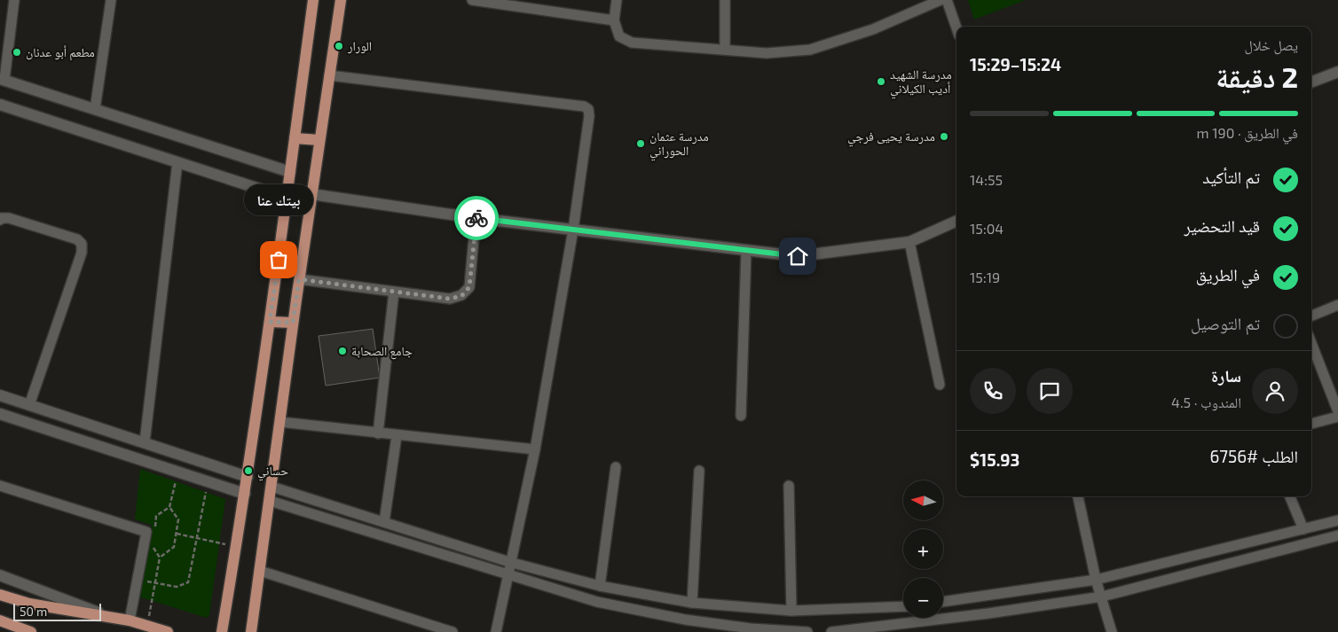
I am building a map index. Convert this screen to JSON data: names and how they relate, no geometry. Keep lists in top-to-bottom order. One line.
{"places":["الورار","مطعم أبو عدنان","مدرسة الشهيد أديب الكيلاني","مدرسة يحيى فرجي","مدرسة عثمان الحوراني","بيتك عنا","جامع الصحابة","حساني"],"scale_bar":"50 m","north":"left","page":{"heading":["2 دقيقة","يصل خلال","15:24–15:29"],"panel":["سارة","المندوب · 4.5","الطلب #6756","$15.93"],"bar":"في الطريق · 190 m","list":[["تم التأكيد","14:55"],["قيد التحضير","15:04"],["في الطريق","15:19"],"تم التوصيل"],"bubble":"بيتك عنا","map_buttons":["+","−"],"scale":"50 m"}}
